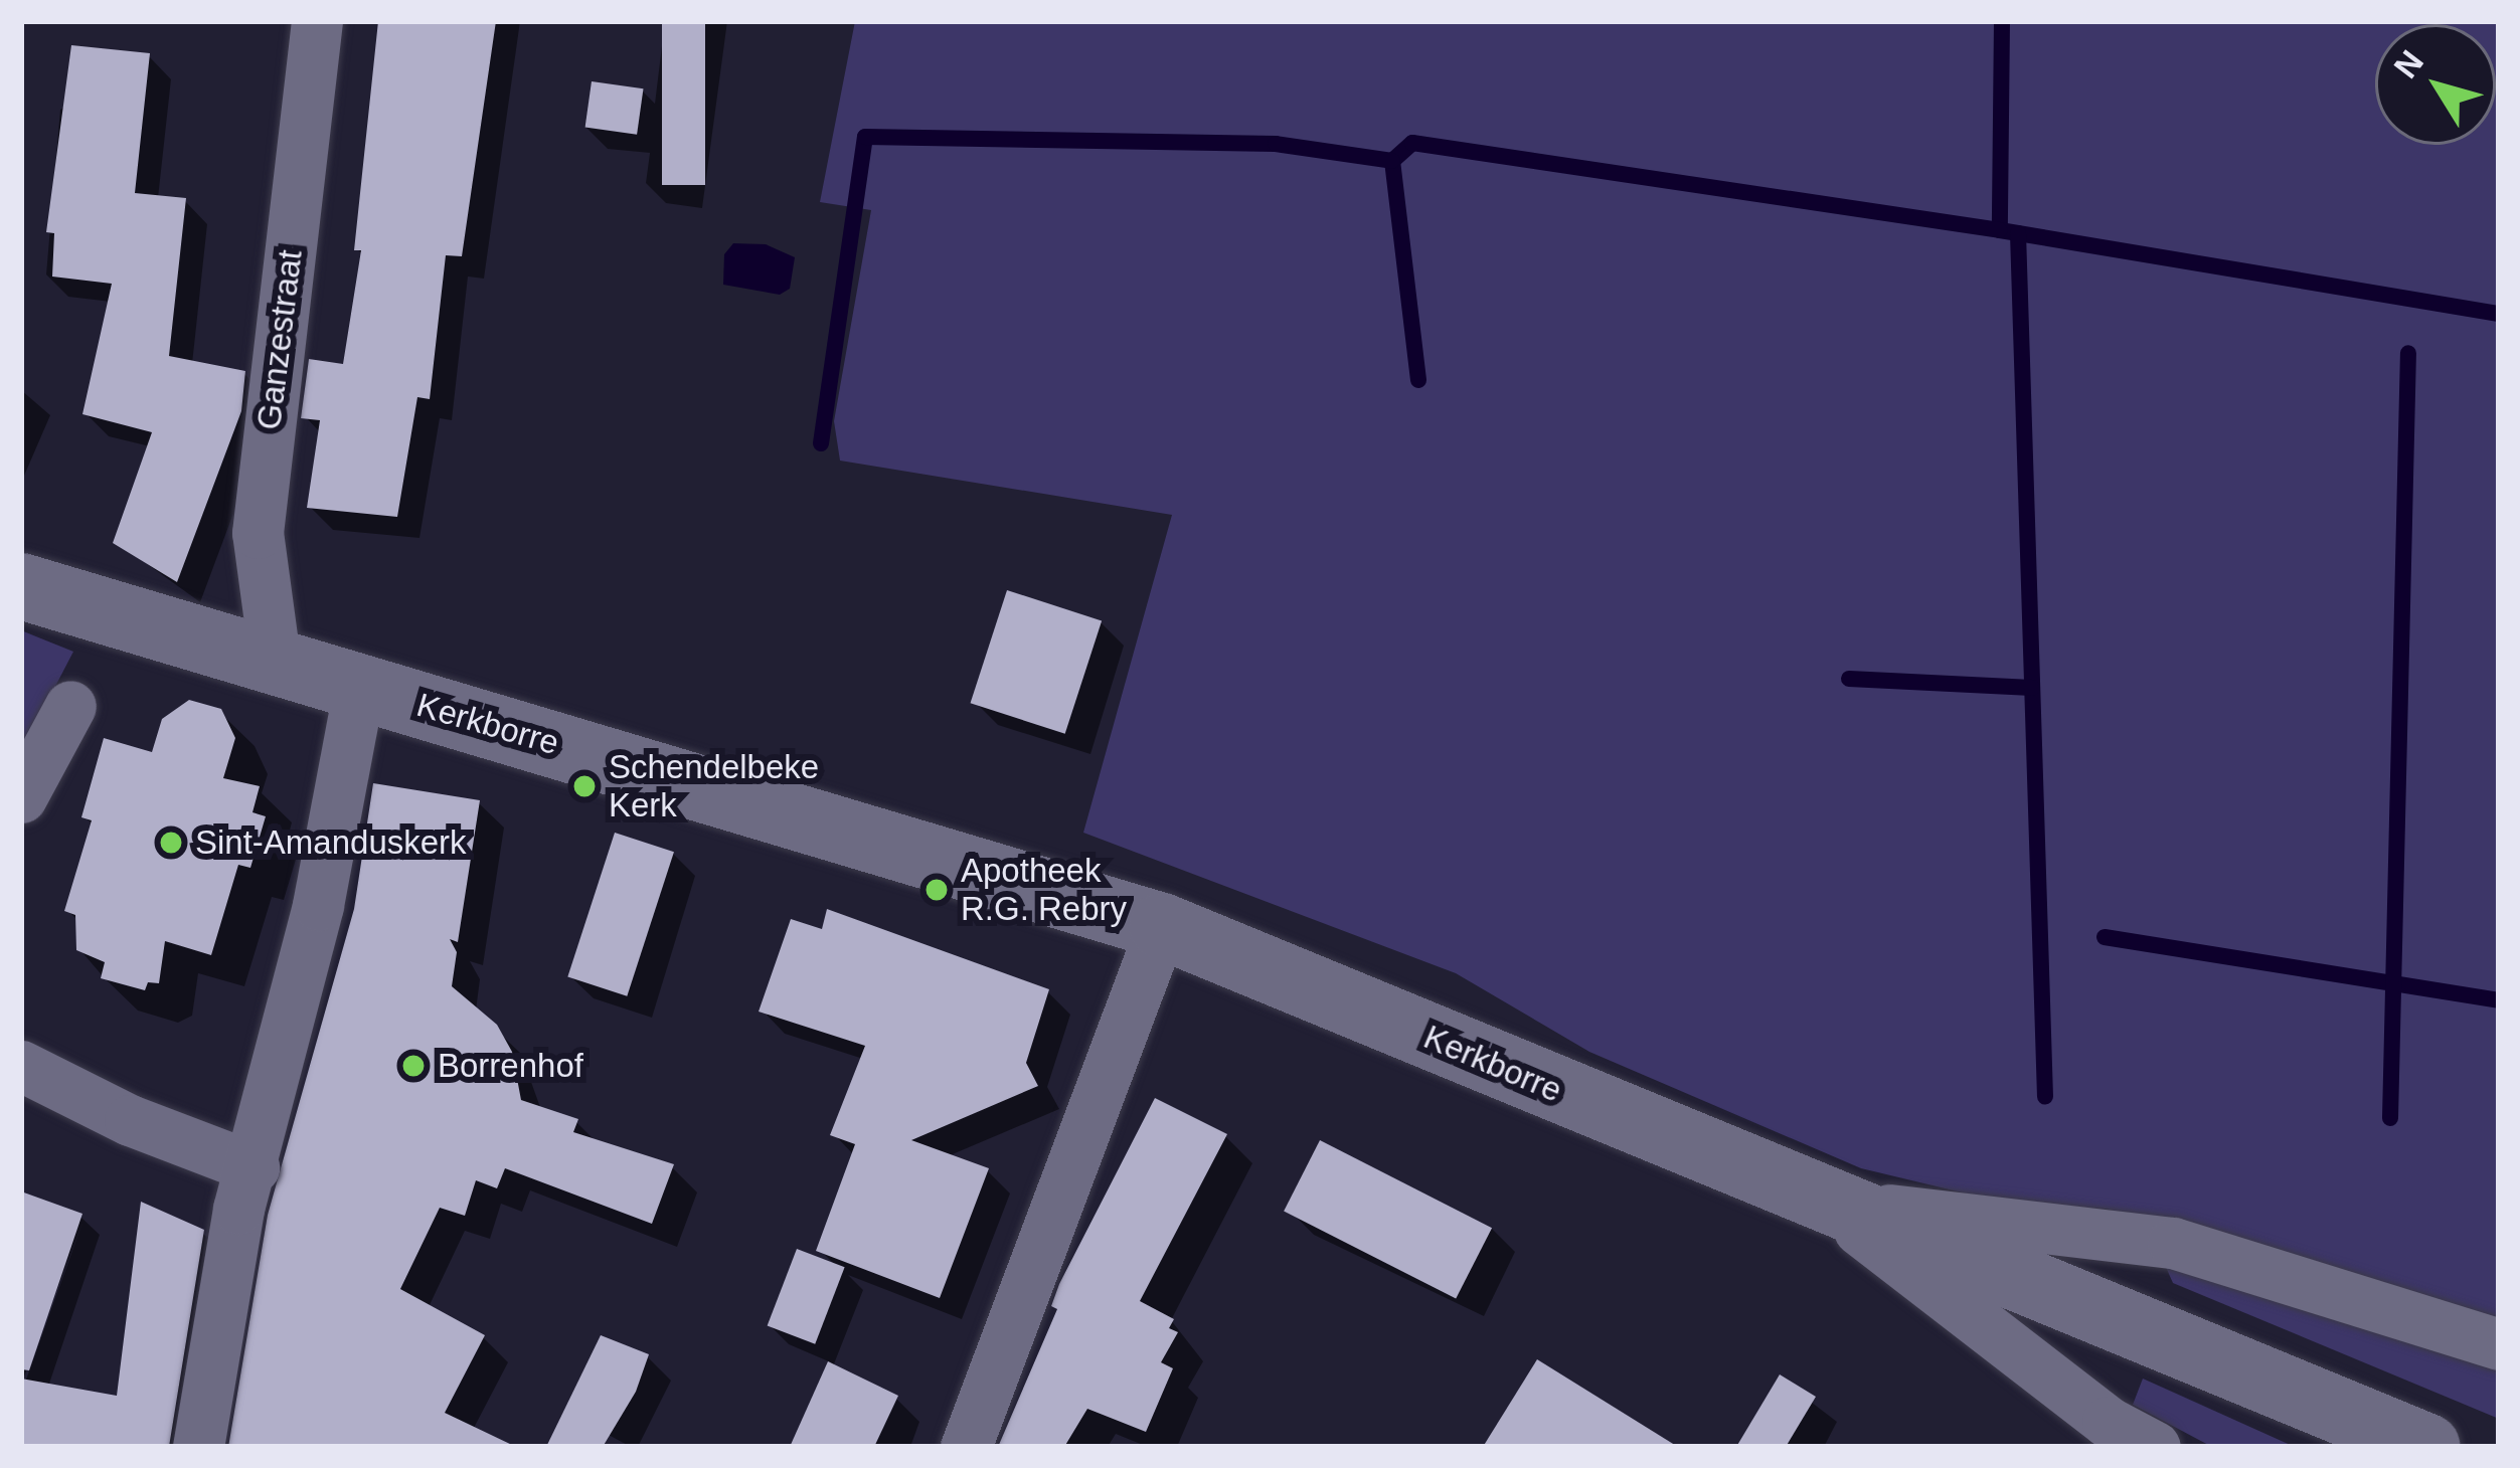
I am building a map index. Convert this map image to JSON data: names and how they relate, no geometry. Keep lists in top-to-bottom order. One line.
{"streets":{"street":["Ganzestraat","Kerkborre"]},"crossings":[["Ganzestraat","Kerkborre"]],"places":["Schendelbeke Kerk","Sint-Amanduskerk","Apotheek R.G. Rebry","Borrenhof"],"north":"top left"}
